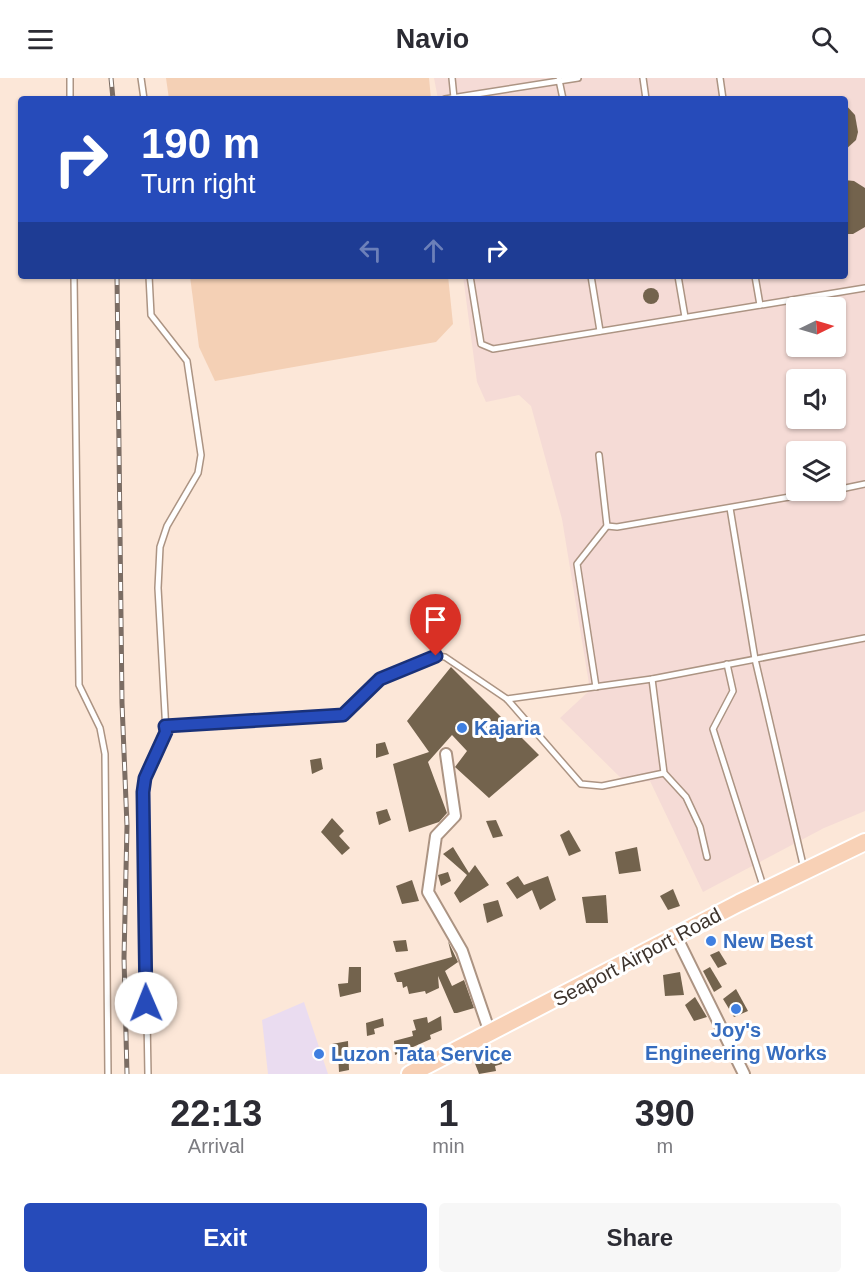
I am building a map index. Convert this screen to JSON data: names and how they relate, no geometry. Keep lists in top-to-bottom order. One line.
{"streets":{"main road":["Seaport Airport Road"]},"places":["Kajaria","New Best","Joy's Engineering Works","Luzon Tata Service"],"north":"right","page":{"header":"Navio","turn":["190 m","Turn right"],"eta":["22:13","Arrival","1","min","390","m"],"buttons":["Exit","Share"]}}
